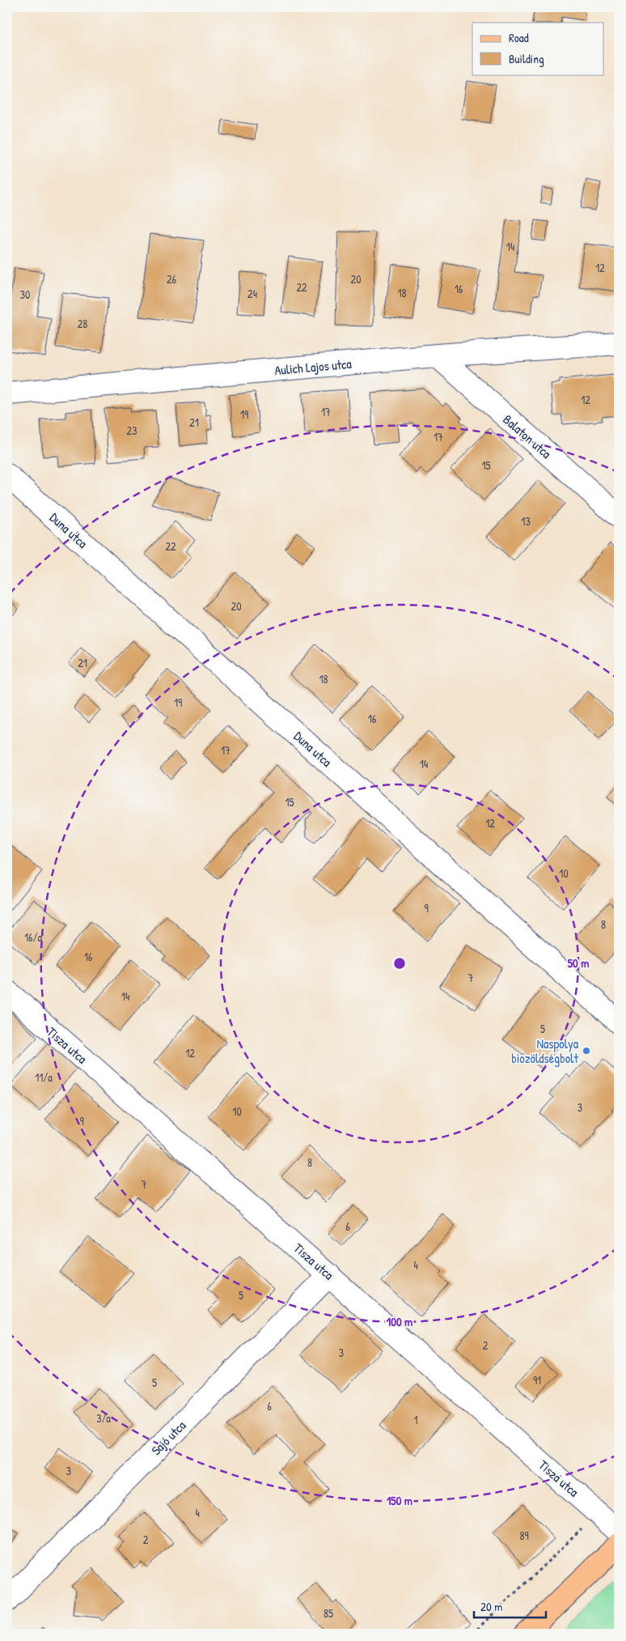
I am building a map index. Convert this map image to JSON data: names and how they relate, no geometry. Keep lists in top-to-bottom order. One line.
{"streets":{"street":["Aulich Lajos utca","Balaton utca","Duna utca","Tisza utca","Sajó utca"]},"crossings":[["Aulich Lajos utca","Balaton utca"],["Tisza utca","Sajó utca"]],"places":["Naspolya biozöldségbolt"],"house_numbers":["14","12","26","20","22","16","18","24","30","28","12","17","19","21","23","17","15","13","22","20","21","18","19","16","17","14","15","12","10","9","8","16/a","16","7","14","5","12","11/a","3","10","9","8","7","6","4","5","2","3","91","5","6","3/a","1","3","4","89","2","85"],"legend":["Road","Building"],"scale_bar":"20 m","rings":["50 m","100 m","150 m"]}
